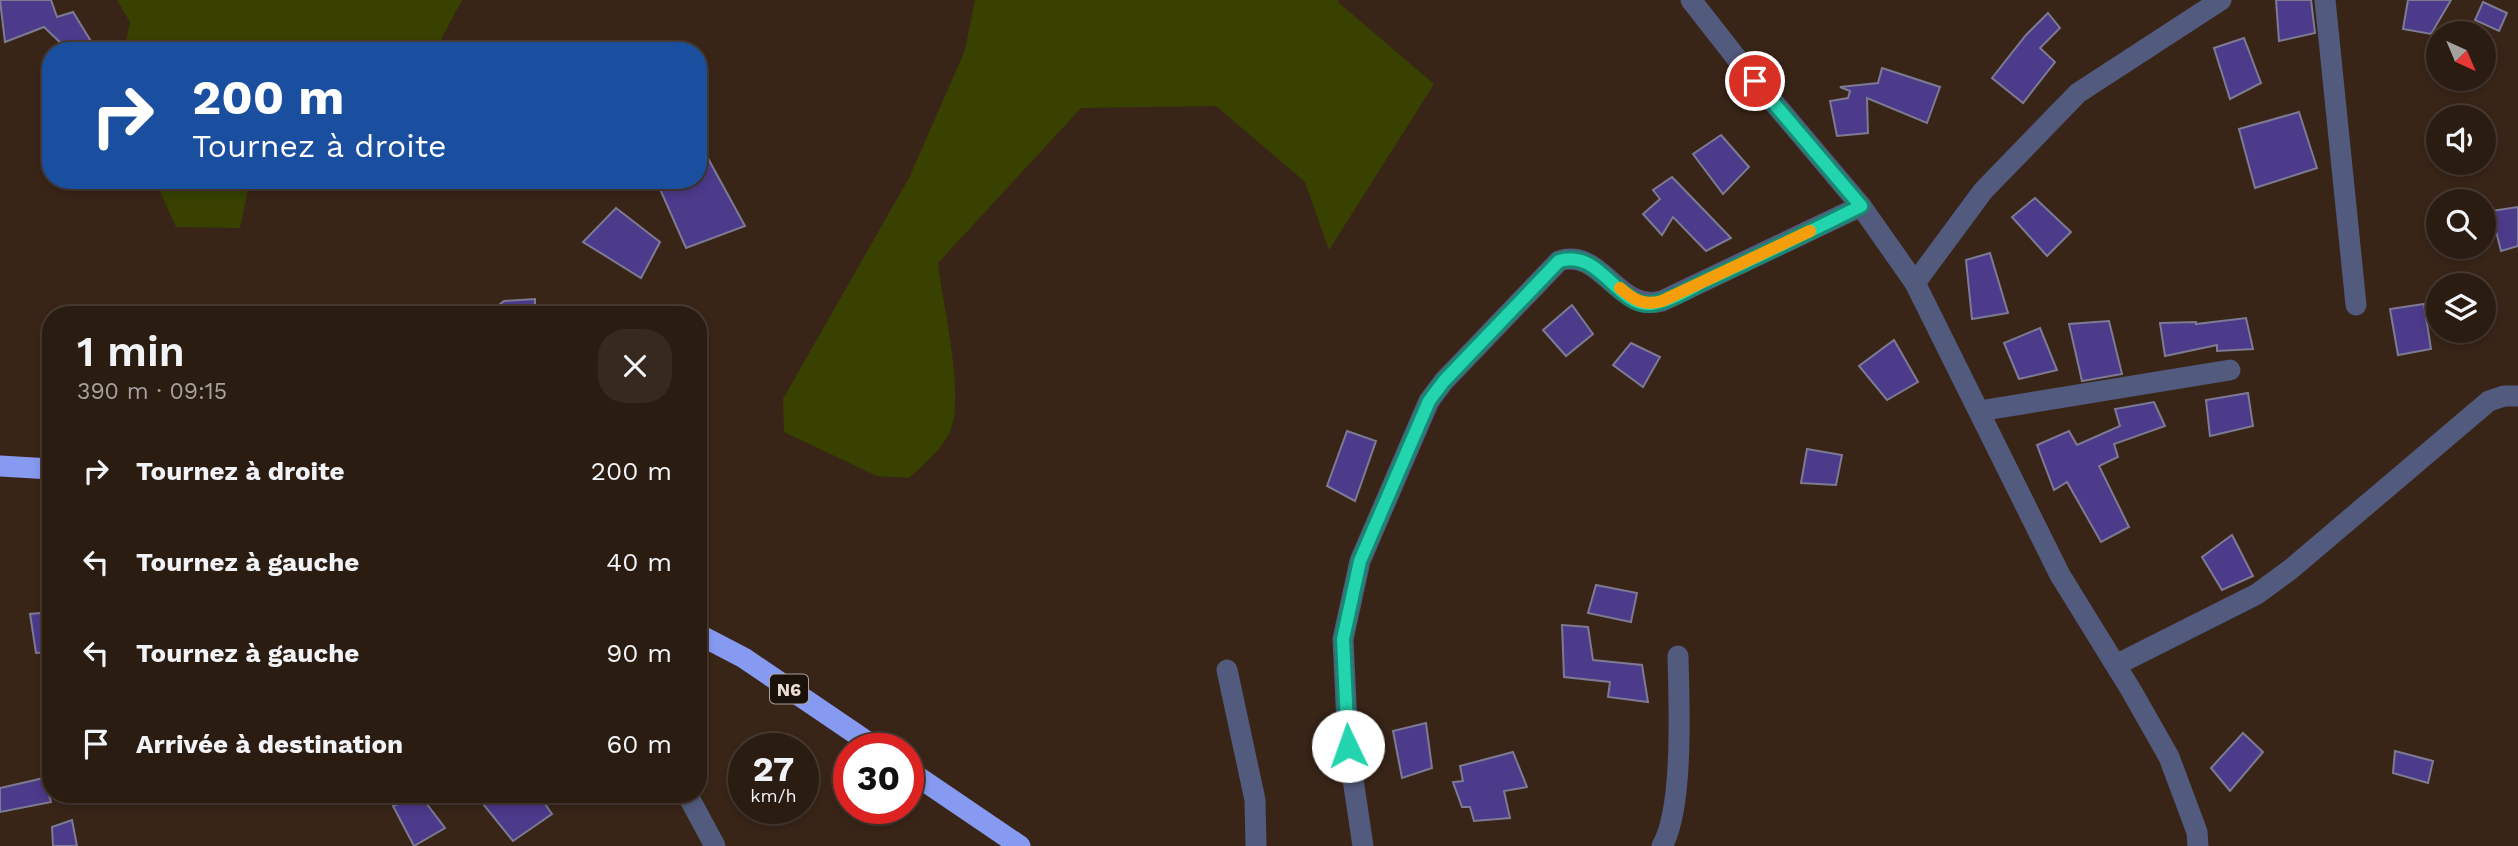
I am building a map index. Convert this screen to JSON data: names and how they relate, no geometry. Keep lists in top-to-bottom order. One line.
{"streets":{"highway":["N6"]},"north":"bottom right","page":{"turn":["200 m","Tournez à droite"],"heading":["1 min","390 m · 09:15"],"list":[{"name":"Tournez à droite","value":"200 m"},{"name":"Tournez à gauche","value":"40 m"},{"name":"Tournez à gauche","value":"90 m"},{"name":"Arrivée à destination","value":"60 m"}],"speed":"27 km/h","limit":"30"}}
